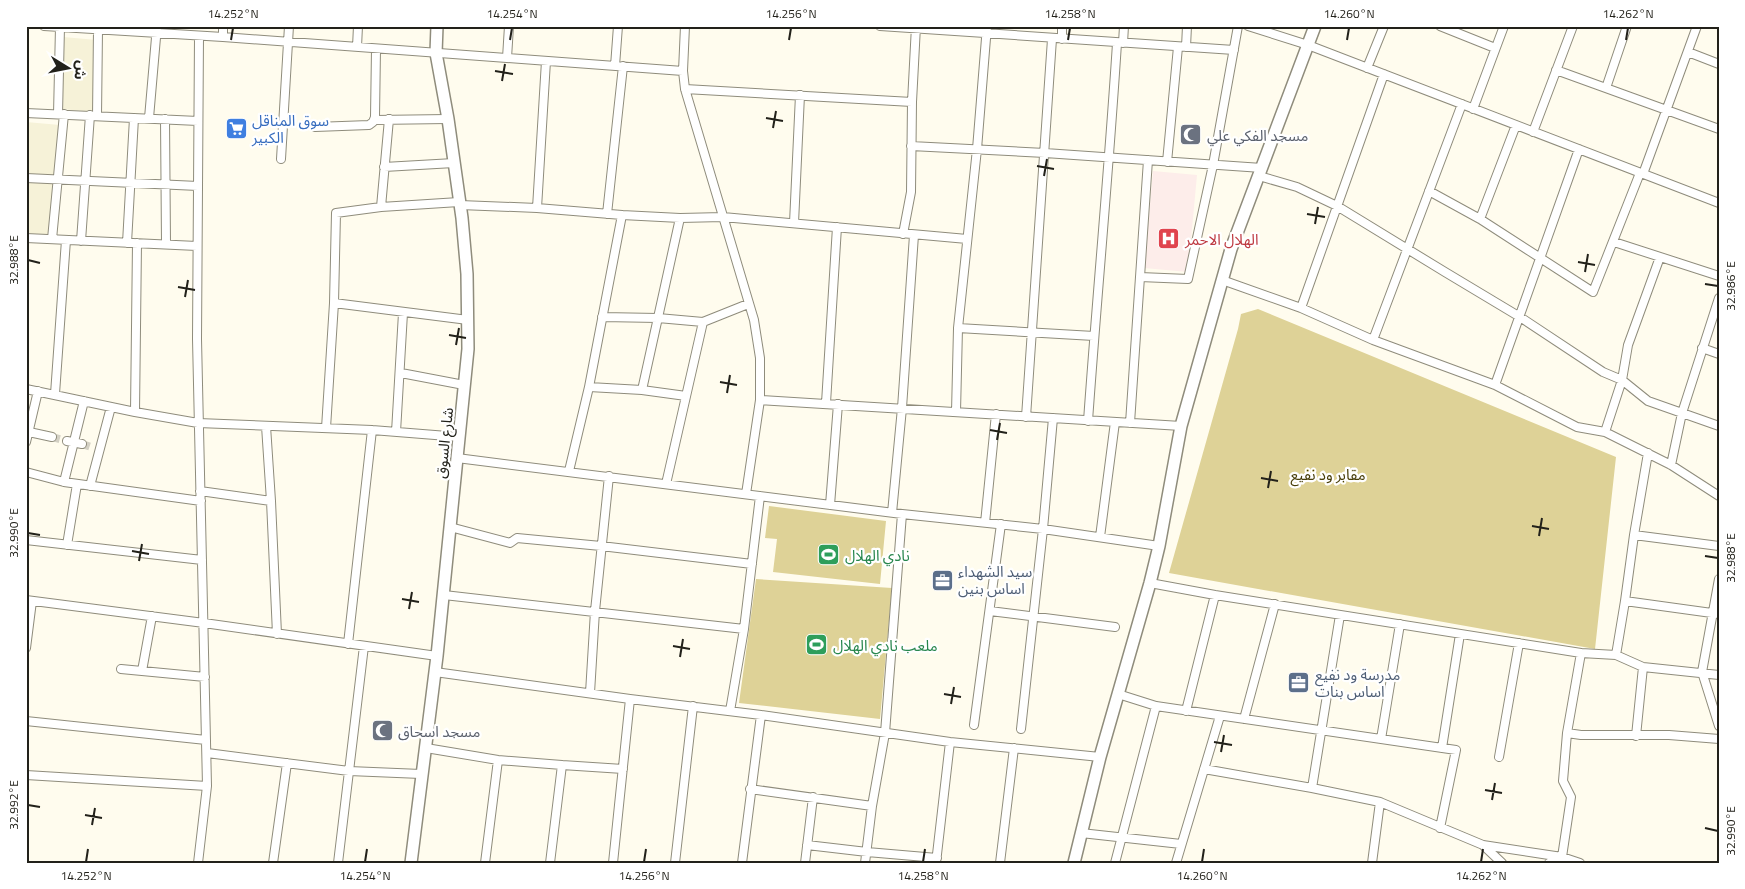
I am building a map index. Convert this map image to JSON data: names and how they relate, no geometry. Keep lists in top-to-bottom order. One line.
{"streets":{"street":["شارع السوق"]},"parks":["مقابر ود نفيع"],"places":{"supermarket":["سوق المناقل الكبير"],"mosque":["مسجد الفكي علي","مسجد اسحاق"],"hospital":["الهلال الاحمر"],"sports":["نادي الهلال","ملعب نادي الهلال"],"office":["سيد الشهداء اساس بنين","مدرسة ود نفيع اساس بنات"]},"north":"right","coordinates":["14.252°N","14.254°N","14.256°N","14.258°N","14.260°N","14.262°N","32.988°E","32.986°E","32.990°E","32.992°E"]}
